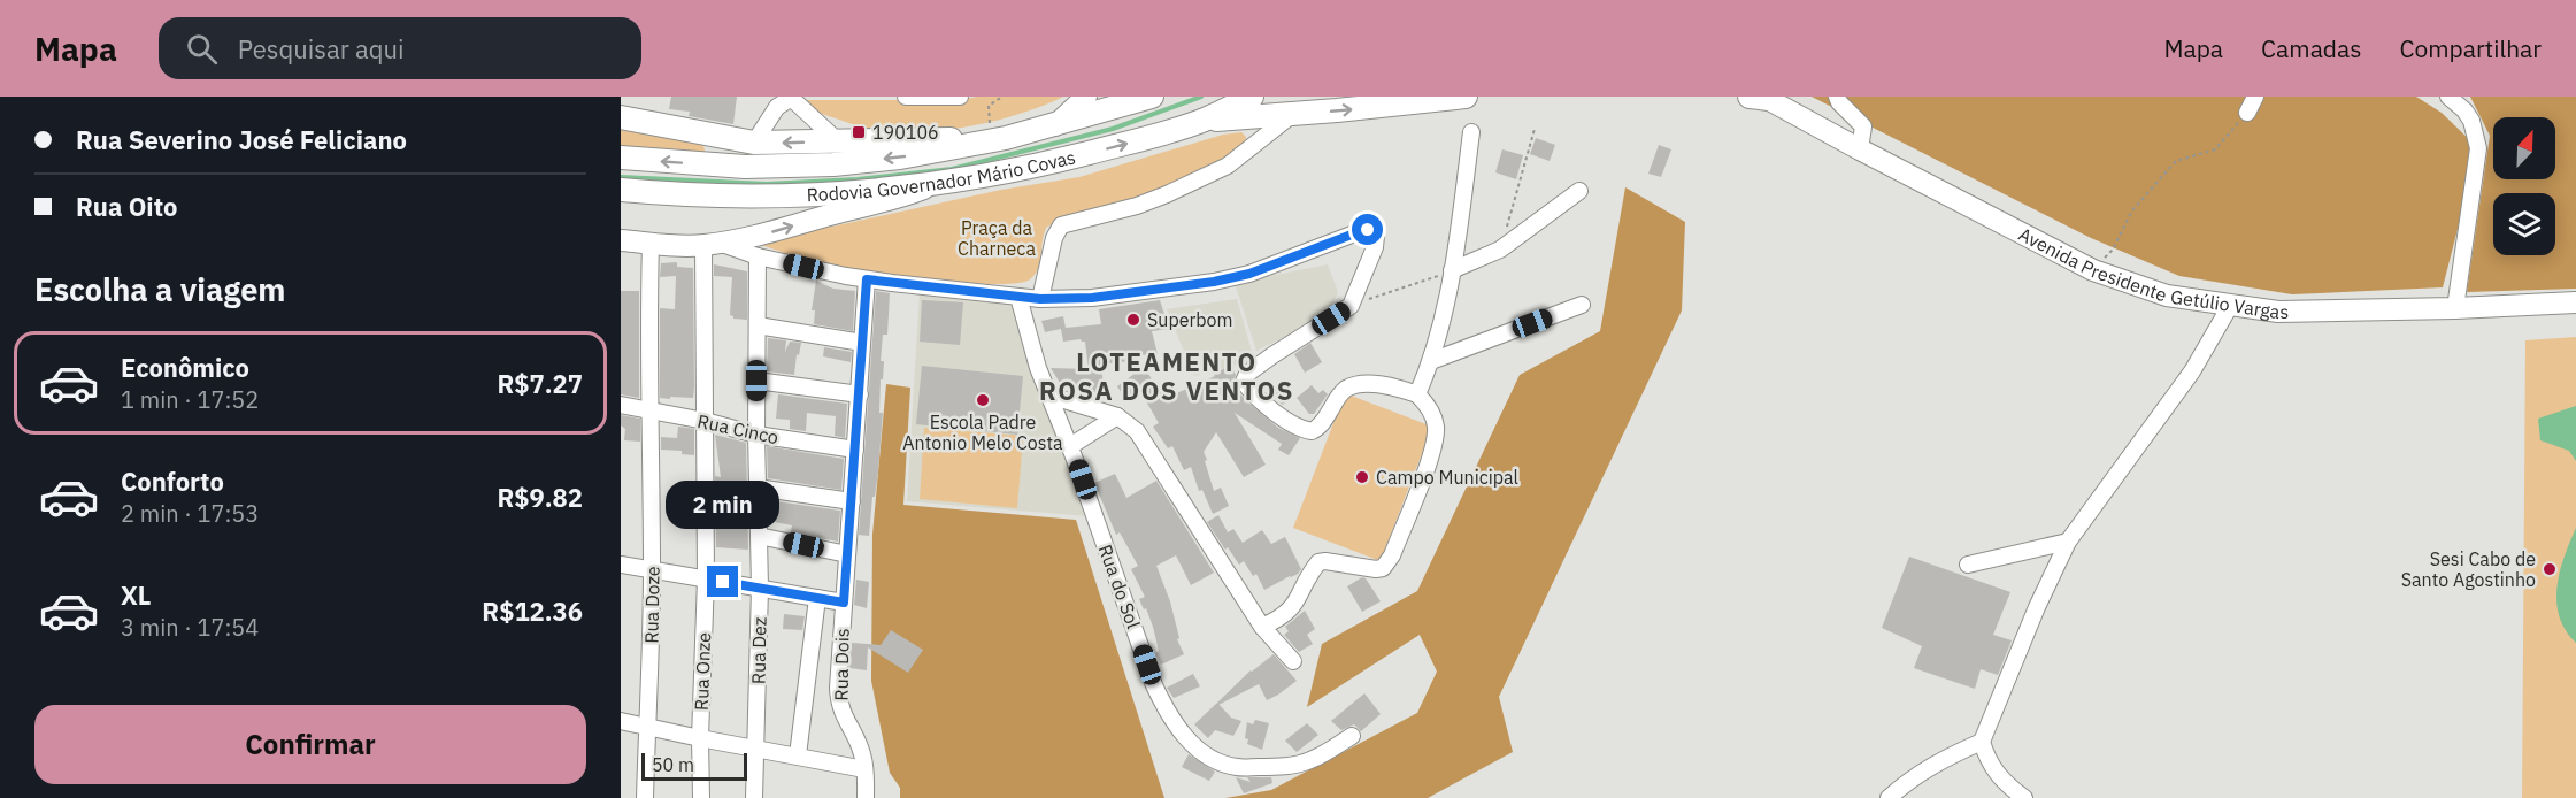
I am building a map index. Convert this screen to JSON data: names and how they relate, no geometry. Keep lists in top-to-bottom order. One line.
{"streets":{"highway":["Rodovia Governador Mário Covas"],"main road":["Avenida Presidente Getúlio Vargas"],"street":["Rua Cinco","Rua do Sol","Rua Doze","Rua Dez","Rua Dois","Rua Onze"]},"crossings":[["Rua Cinco","Rua Doze"],["Rua Cinco","Rua Dez"],["Rua Cinco","Rua Dois"],["Rua Cinco","Rua Onze"]],"districts":["LOTEAMENTO ROSA DOS VENTOS"],"parks":["Praça da Charneca"],"places":{"transit":["190106"],"other":["Superbom","Escola Padre Antonio Melo Costa","Campo Municipal","Sesi Cabo de Santo Agostinho"]},"scale_bar":"50 m","north":"top right","page":{"header":"Mapa","search":"Pesquisar aqui","nav":["Mapa","Camadas","Compartilhar"],"banner":["Rua Severino José Feliciano","Rua Oito"],"heading":"Escolha a viagem","list":[{"name":"Econômico","note":"1 min · 17:52","value":"R$7.27"},{"name":"Conforto","note":"2 min · 17:53","value":"R$9.82"},{"name":"XL","note":"3 min · 17:54","value":"R$12.36"}],"bubble":"2 min","buttons":"Confirmar","scale":"50 m"}}
